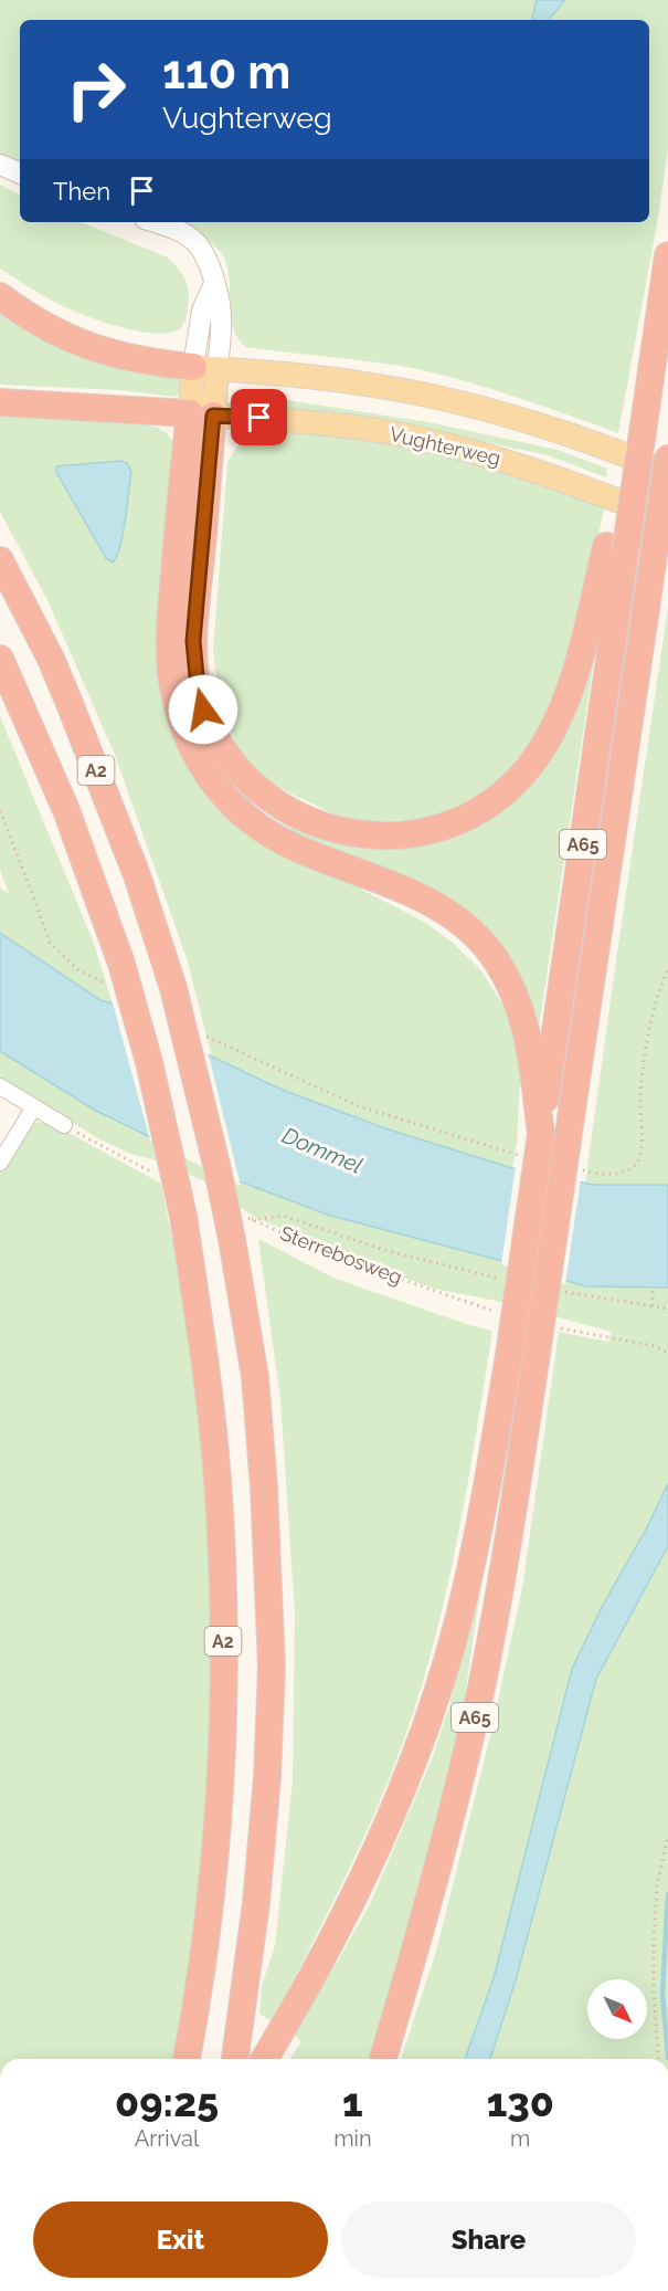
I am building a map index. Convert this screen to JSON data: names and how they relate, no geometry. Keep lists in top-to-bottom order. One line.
{"streets":{"highway":["A2","A65"],"main road":["Vughterweg"],"path":["Sterrebosweg"]},"crossings":[["Vughterweg","A65"],["A2","Sterrebosweg"]],"water":["Dommel"],"north":"bottom right","page":{"turn":["110 m","Vughterweg"],"then":"Then","eta":["09:25","Arrival","1","min","130","m"],"buttons":["Exit","Share"]}}
